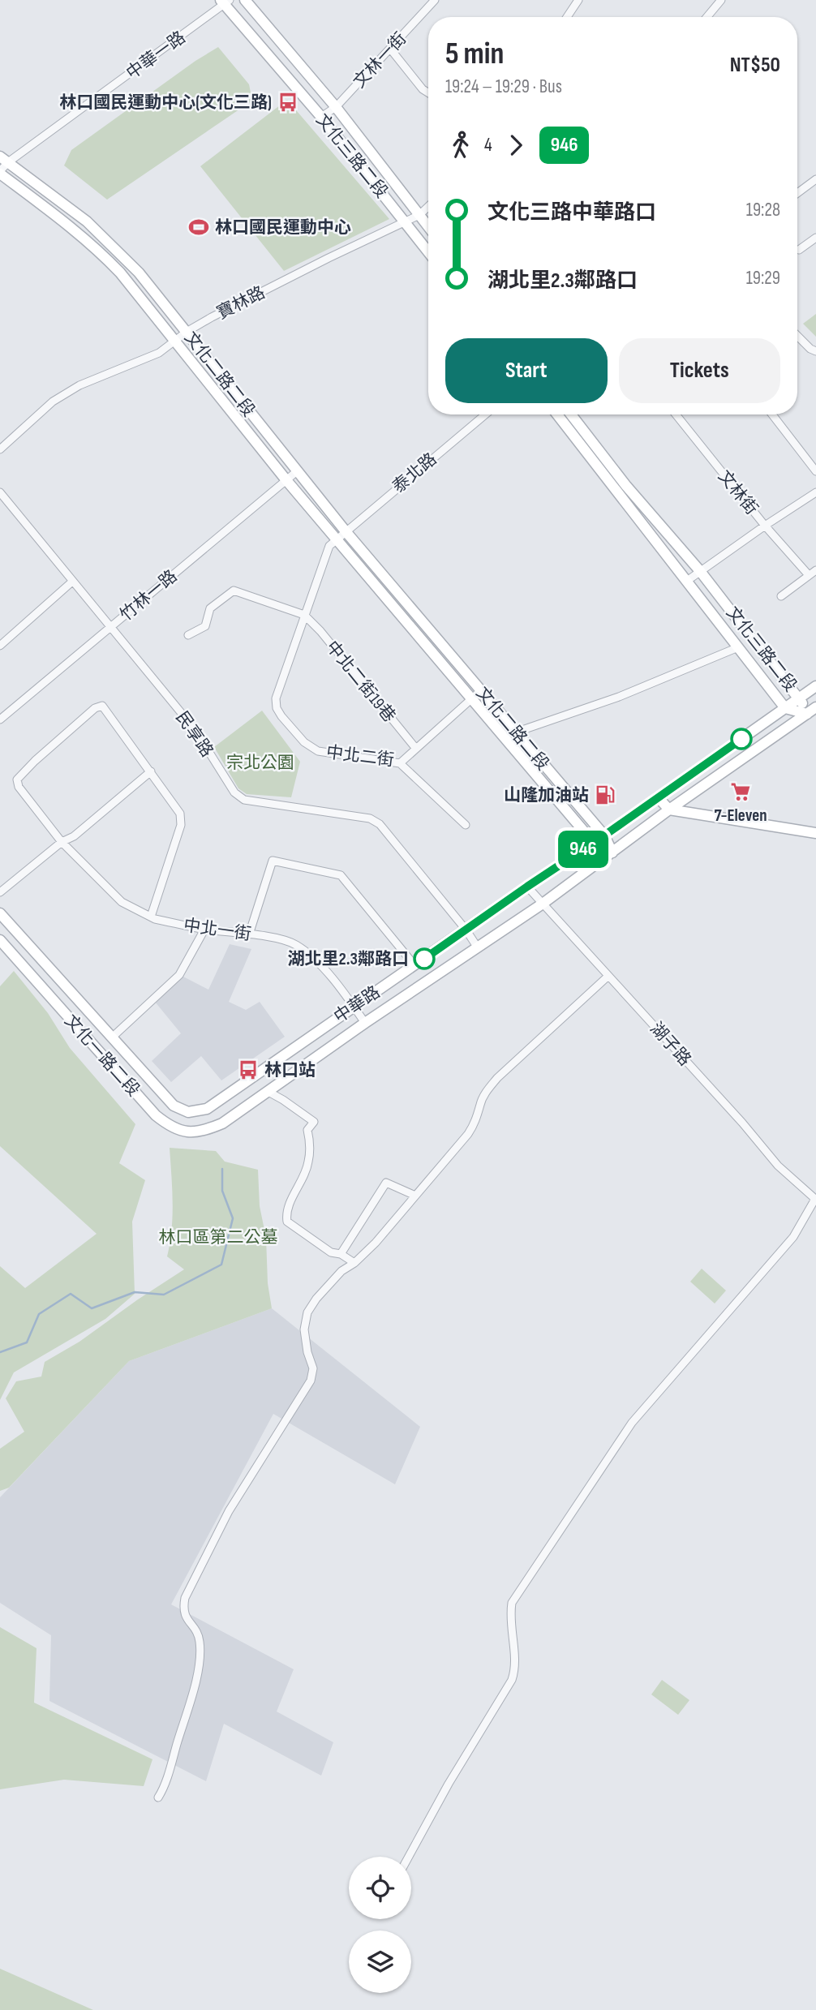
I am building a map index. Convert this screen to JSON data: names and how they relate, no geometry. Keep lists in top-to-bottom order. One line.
{"streets":{"street":["中華一路","文林一街","文化三路二段","寶林路","文化二路二段","泰北路","文林街","竹林一路","中北二街19巷","民享路","中北二街","中北一街","中華路","湖子路","文化一路二段"]},"crossings":[["中華一路","文化三路二段"],["中華一路","文化二路二段"],["文林一街","文化三路二段"],["文化三路二段","寶林路"],["文化三路二段","中華路"],["寶林路","文化二路二段"],["文化二路二段","泰北路"],["文化二路二段","竹林一路"],["文化二路二段","中北二街"],["文化二路二段","中華路"],["泰北路","中北二街"],["竹林一路","民享路"],["中北二街19巷","中北二街"],["民享路","中華路"],["中北一街","中華路"],["中華路","湖子路"],["中華路","文化一路二段"]],"parks":["宗北公園","林口區第二公墓"],"places":{"bus stop":["林口國民運動中心(文化三路)","林口站"],"sports":["林口國民運動中心"],"supermarket":["7-Eleven"],"fuel station":["山隆加油站"],"other":["湖北里2.3鄰路口"]},"lines":["bus line 946"],"page":{"on_map":"946","heading":["5 min","19:24 – 19:29 · Bus","NT$50"],"legs":["4","946"],"list":[{"name":"文化三路中華路口","value":"19:28"},{"name":"湖北里2.3鄰路口","value":"19:29"}],"buttons":["Start","Tickets"]}}
